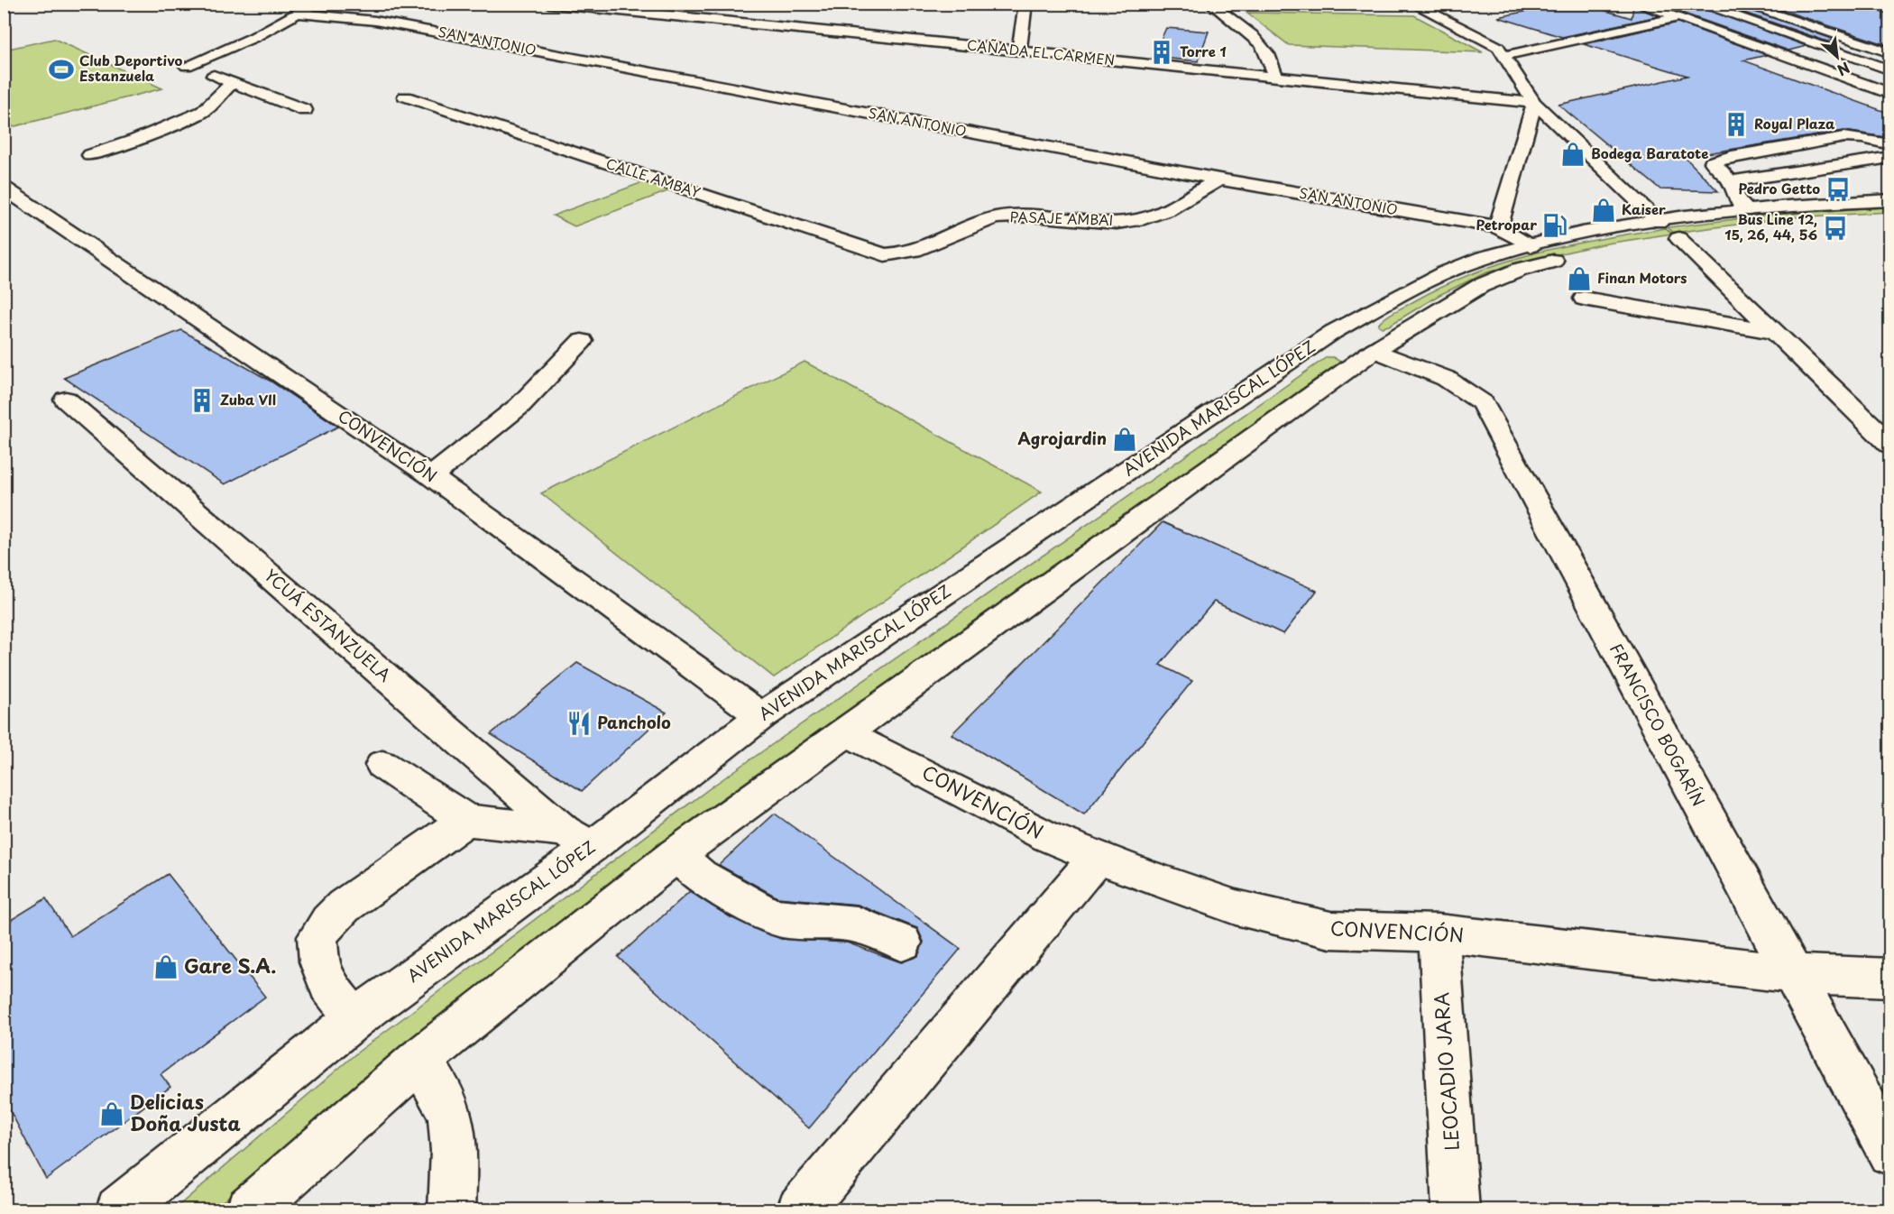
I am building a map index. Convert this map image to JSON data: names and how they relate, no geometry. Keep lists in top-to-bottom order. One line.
{"streets":{"main road":["SAN ANTONIO","CAÑADA EL CARMEN","CALLE AMBAY","PASAJE AMBAI","AVENIDA MARISCAL LÓPEZ","CONVENCIÓN","YCUÁ ESTANZUELA","FRANCISCO BOGARÍN","LEOCADIO JARA"]},"crossings":[["SAN ANTONIO","PASAJE AMBAI"],["SAN ANTONIO","AVENIDA MARISCAL LÓPEZ"],["CALLE AMBAY","PASAJE AMBAI"],["AVENIDA MARISCAL LÓPEZ","CONVENCIÓN"],["AVENIDA MARISCAL LÓPEZ","YCUÁ ESTANZUELA"],["CONVENCIÓN","FRANCISCO BOGARÍN"],["CONVENCIÓN","LEOCADIO JARA"]],"places":{"building":["Torre 1","Royal Plaza","Zuba VII"],"sports":["Club Deportivo Estanzuela"],"shop":["Bodega Baratote","Kaiser","Finan Motors","Agrojardin","Gare S.A.","Delicias Doña Justa"],"bus stop":["Pedro Getto","Bus Line 12, 15, 26, 44, 56"],"fuel station":["Petropar"],"restaurant":["Pancholo"]},"north":"bottom right"}
